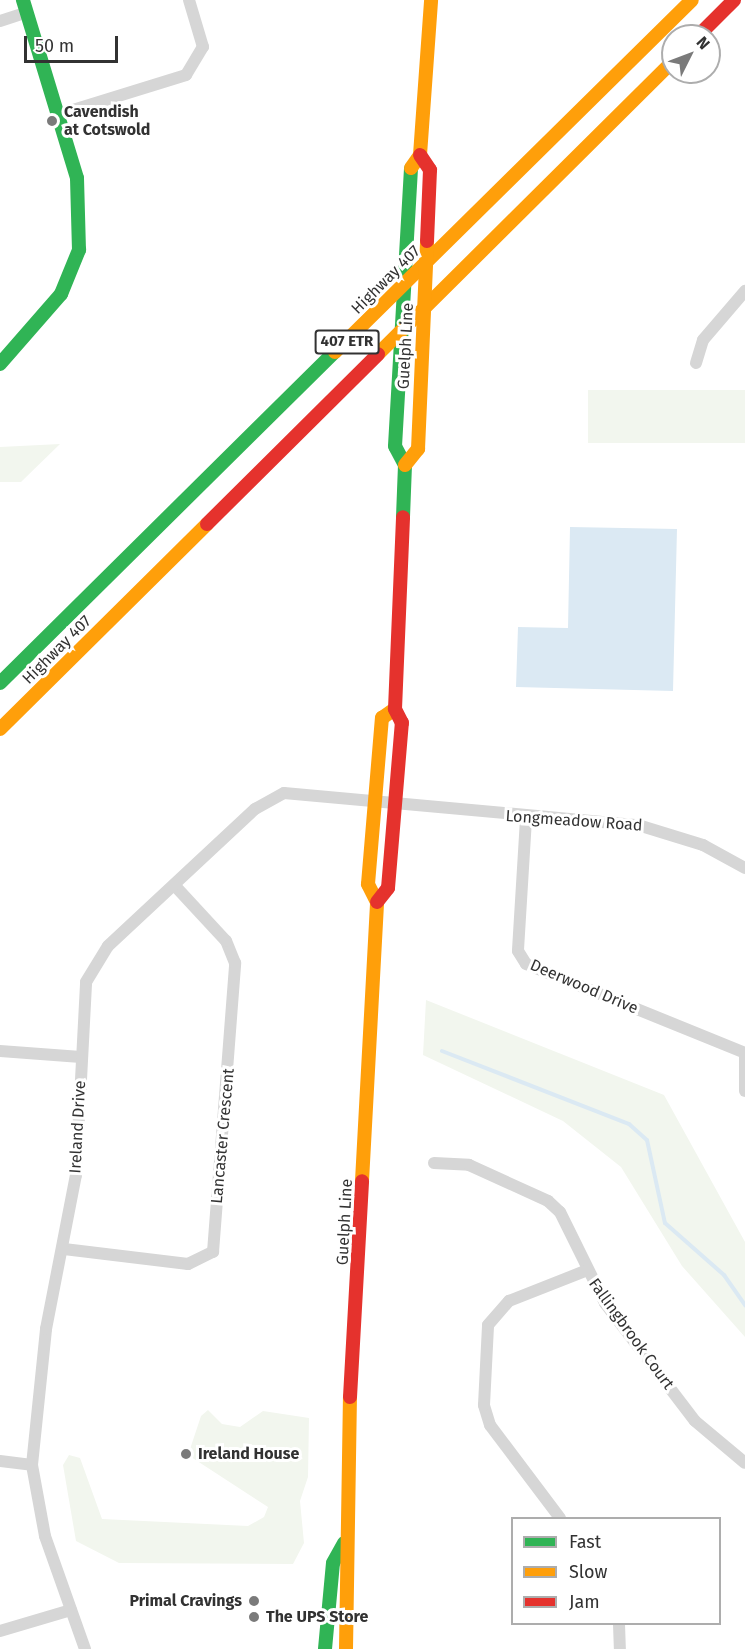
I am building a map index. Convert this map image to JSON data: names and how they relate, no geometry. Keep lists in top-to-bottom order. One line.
{"streets":{"main road":["Highway 407","407 ETR","Guelph Line"],"street":["Longmeadow Road","Deerwood Drive","Ireland Drive","Lancaster Crescent","Fallingbrook Court"]},"crossings":[["Guelph Line","Longmeadow Road"],["Guelph Line","Ireland Drive"],["Longmeadow Road","Deerwood Drive"],["Longmeadow Road","Ireland Drive"],["Ireland Drive","Lancaster Crescent"]],"places":["Cavendish at Cotswold","Ireland House","Primal Cravings","The UPS Store"],"legend":["Fast","Slow","Jam"],"scale_bar":"50 m","north":"top right"}
